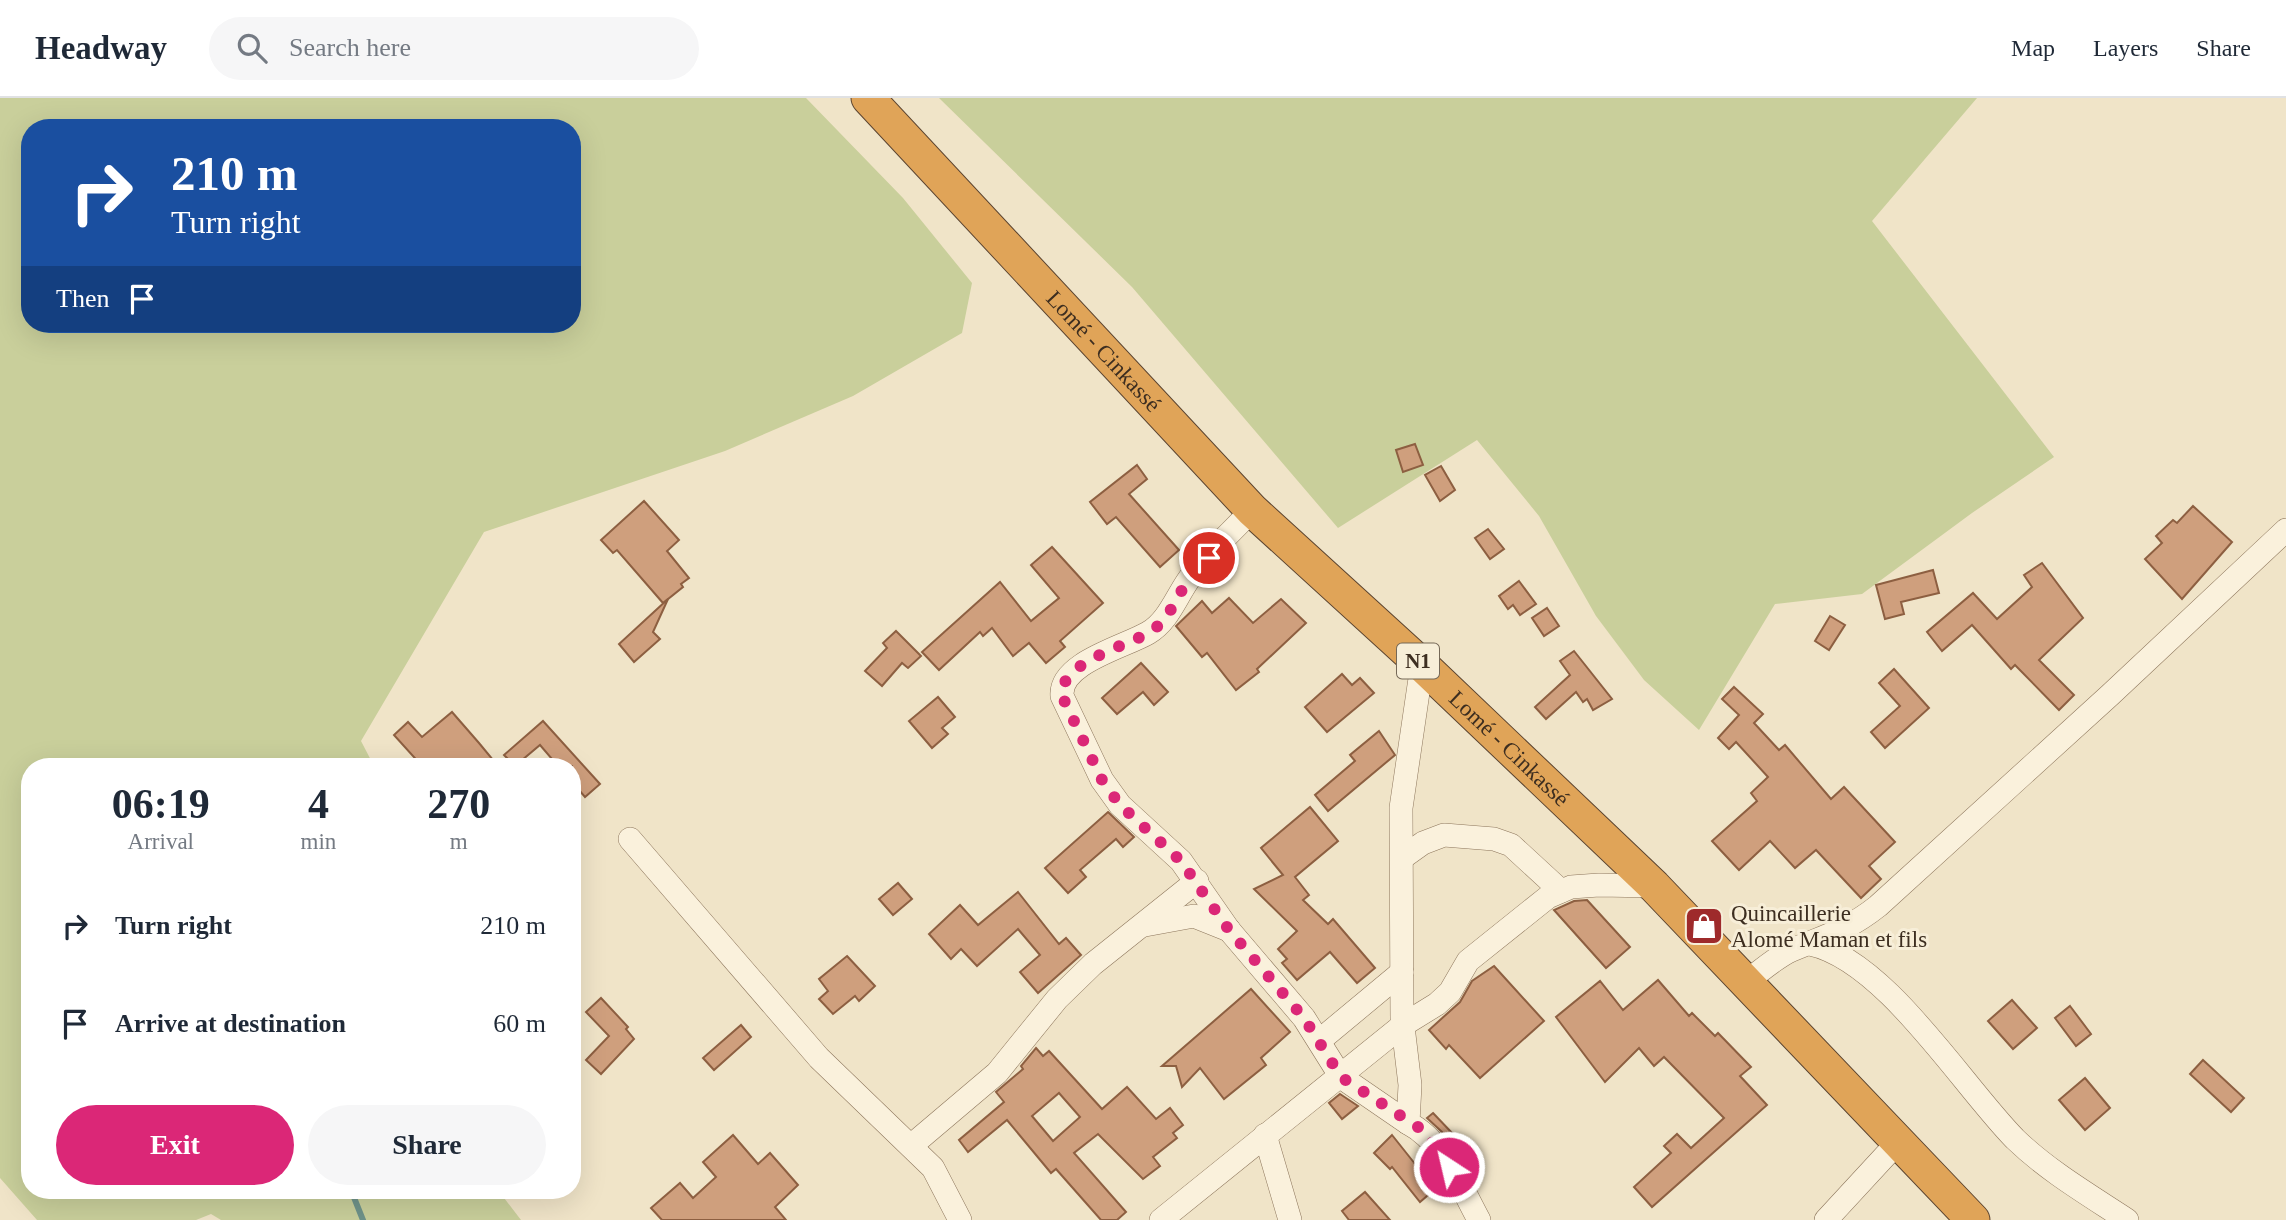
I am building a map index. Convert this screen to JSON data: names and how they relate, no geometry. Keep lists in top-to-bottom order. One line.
{"streets":{"highway":["Lomé - Cinkassé","N1"]},"places":{"shop":["Quincaillerie Alomé Maman et fils"]},"page":{"header":"Headway","search":"Search here","nav":["Map","Layers","Share"],"turn":["210 m","Turn right"],"then":"Then","eta":["06:19","Arrival","4","min","270","m"],"list":[{"name":"Turn right","value":"210 m"},{"name":"Arrive at destination","value":"60 m"}],"buttons":["Exit","Share"]}}
